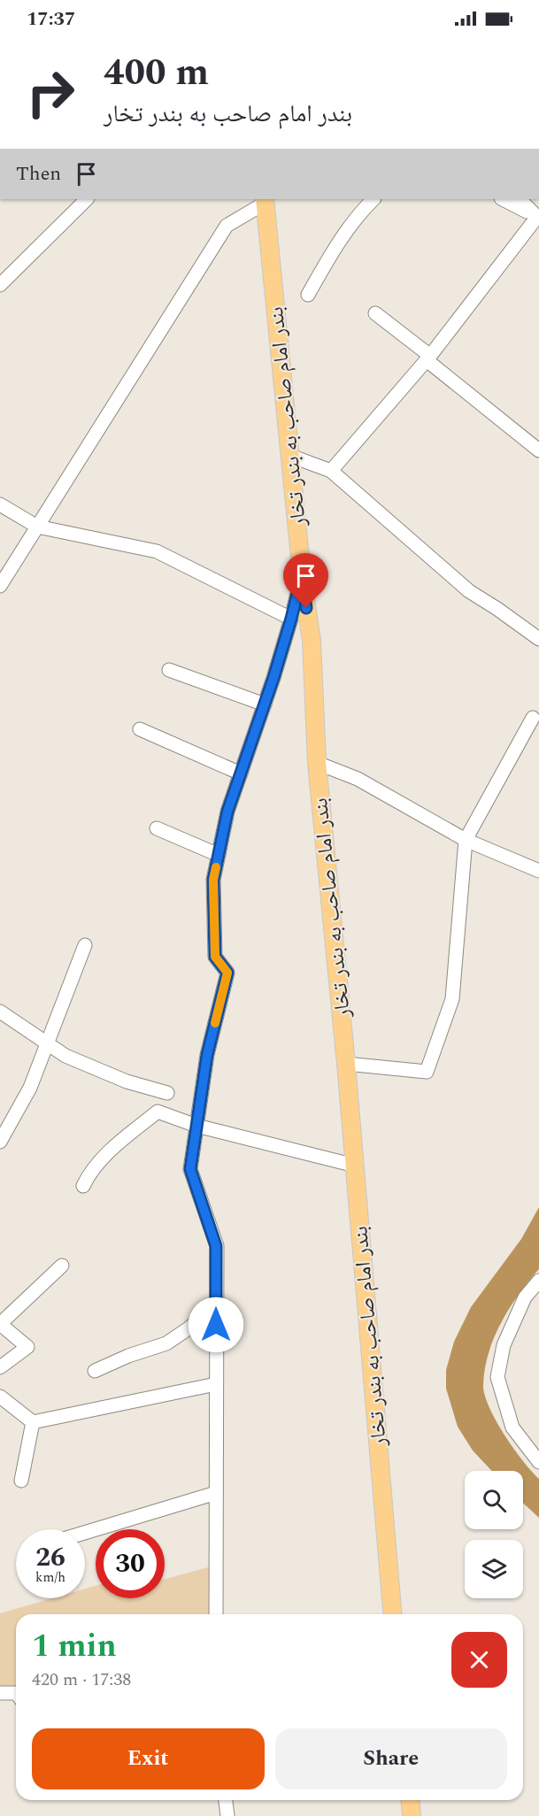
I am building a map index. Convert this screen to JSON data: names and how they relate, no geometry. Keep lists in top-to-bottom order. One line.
{"streets":{"main road":["بندر امام صاحب به بندر تخار"]},"page":{"status":"17:37","turn":["400 m","بندر امام صاحب به بندر تخار"],"then":"Then","speed":"26 km/h","limit":"30","heading":["1 min","420 m · 17:38"],"buttons":["Exit","Share"]}}
